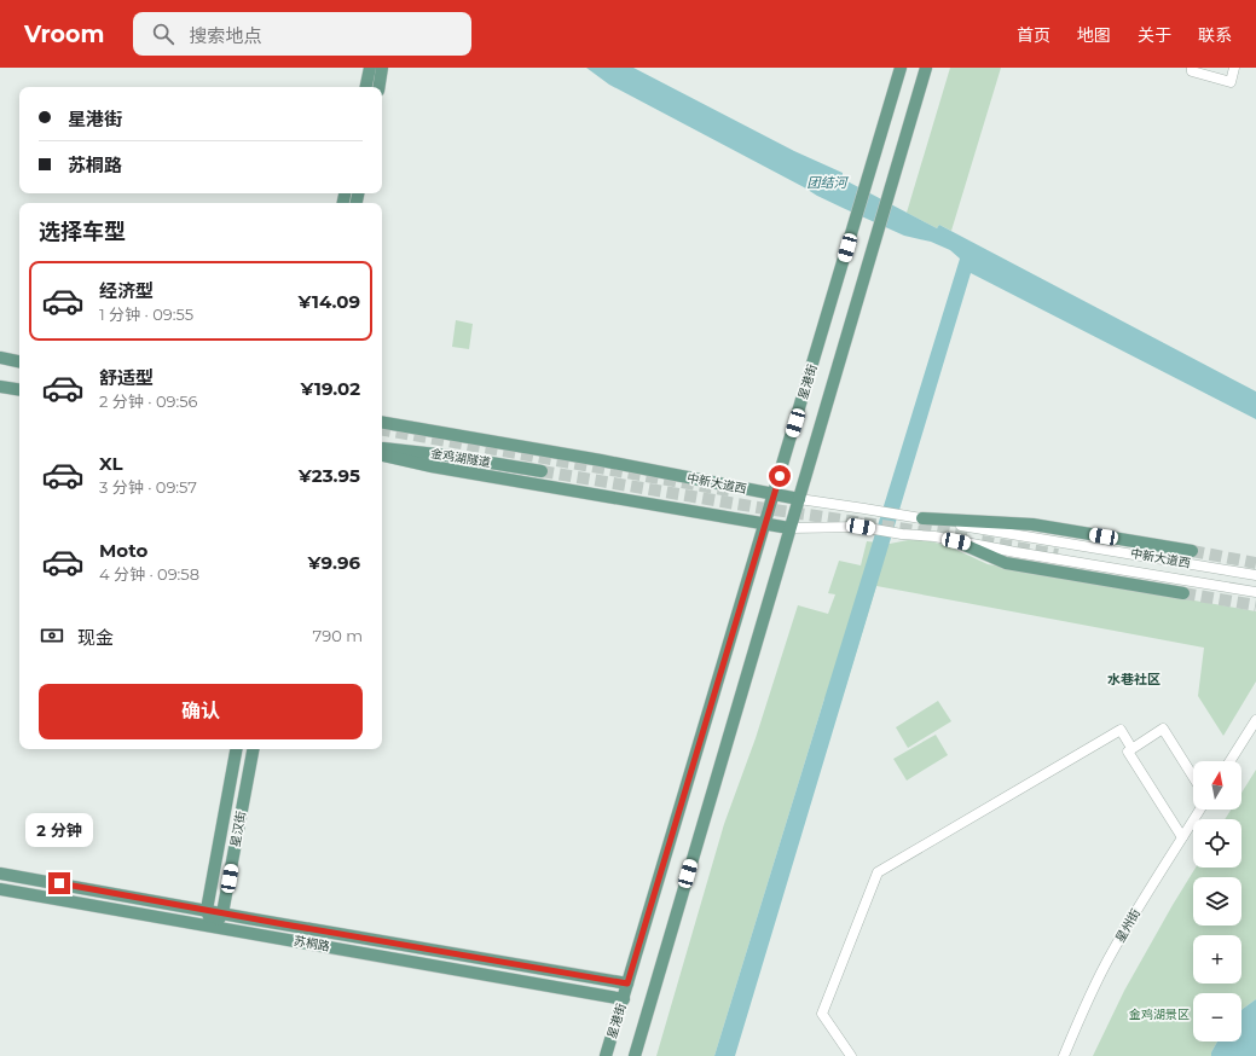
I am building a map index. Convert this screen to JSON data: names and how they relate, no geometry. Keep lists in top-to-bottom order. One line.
{"streets":{"main road":["星港街","金鸡湖隧道","中新大道西","星汉街","苏桐路"],"street":["星州街"]},"crossings":[["星港街","中新大道西"],["星港街","苏桐路"],["星汉街","苏桐路"]],"districts":["水巷社区"],"water":["团结河"],"parks":["金鸡湖景区"],"north":"top","page":{"header":"Vroom","search":"搜索地点","nav":["首页","地图","关于","联系"],"banner":["星港街","苏桐路"],"heading":"选择车型","list":[{"name":"经济型","note":"1 分钟 · 09:55","value":"¥14.09"},{"name":"舒适型","note":"2 分钟 · 09:56","value":"¥19.02"},{"name":"XL","note":"3 分钟 · 09:57","value":"¥23.95"},{"name":"Moto","note":"4 分钟 · 09:58","value":"¥9.96"}],"pay":["现金","790 m"],"buttons":"确认","map_buttons":["+","−"],"bubble":"2 分钟"}}
